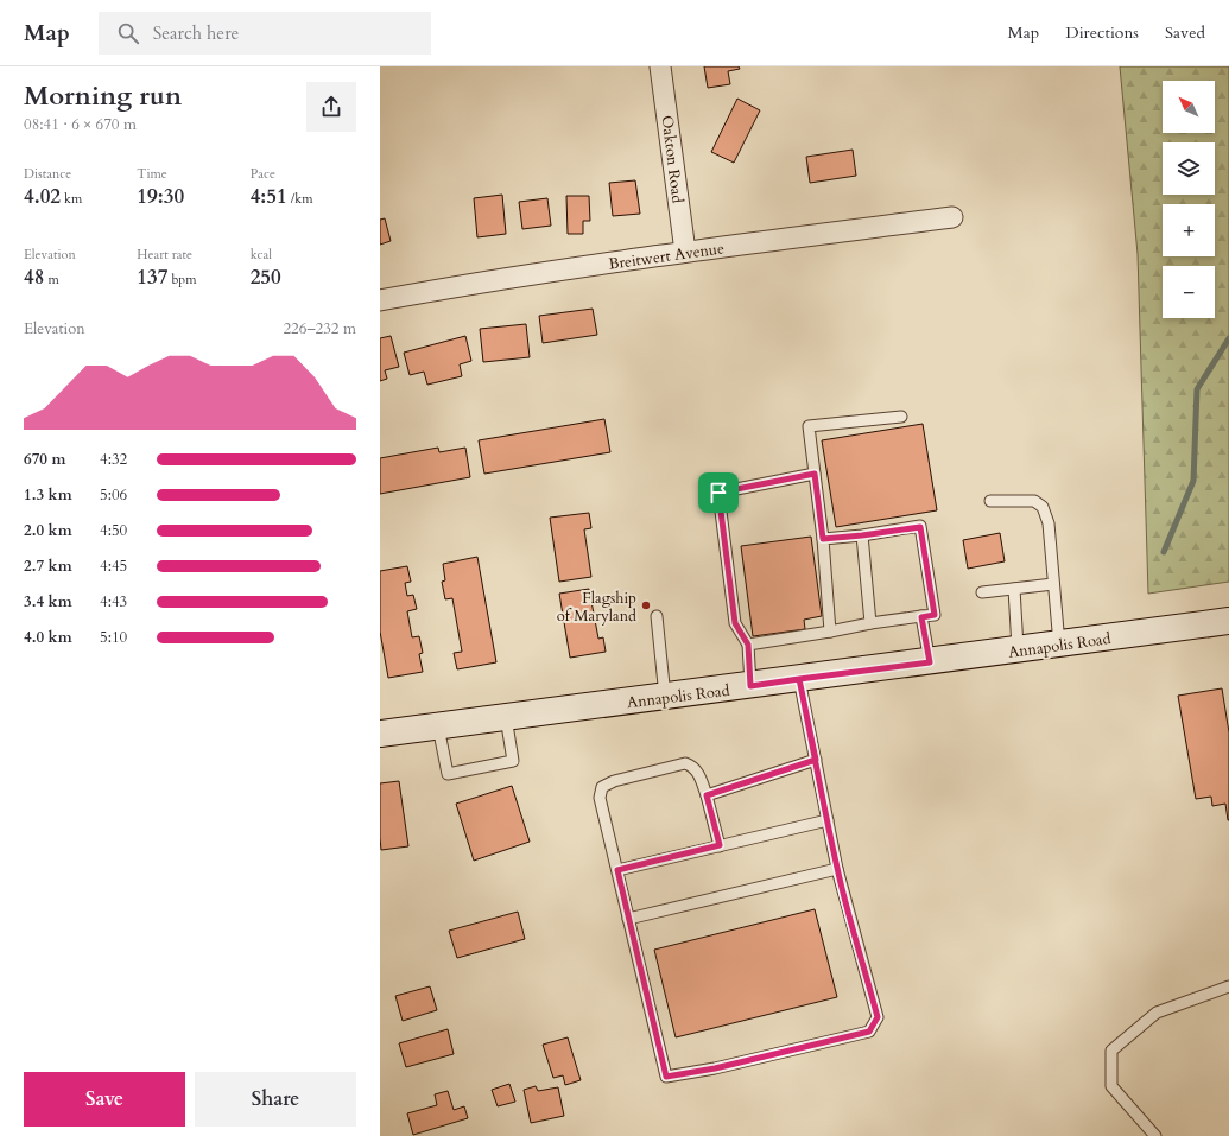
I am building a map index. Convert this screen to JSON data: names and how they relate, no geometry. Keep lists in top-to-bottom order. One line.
{"streets":{"main road":["Annapolis Road"],"street":["Oakton Road","Breitwert Avenue"]},"crossings":[["Oakton Road","Breitwert Avenue"]],"places":["Flagship of Maryland"],"north":"top left","page":{"header":"Map","search":"Search here","nav":["Map","Directions","Saved"],"heading":["Morning run","08:41 · 6 × 670 m"],"map_buttons":["+","−"],"stats":[["Distance","4.02 km"],["Time","19:30"],["Pace","4:51 /km"],["Elevation","48 m"],["Heart rate","137 bpm"],["kcal","250"]],"chart":["Elevation","226–232 m"],"list":[{"name":"670 m","note":"4:32"},{"name":"1.3 km","note":"5:06"},{"name":"2.0 km","note":"4:50"},{"name":"2.7 km","note":"4:45"},{"name":"3.4 km","note":"4:43"},{"name":"4.0 km","note":"5:10"}],"buttons":["Save","Share"]}}
